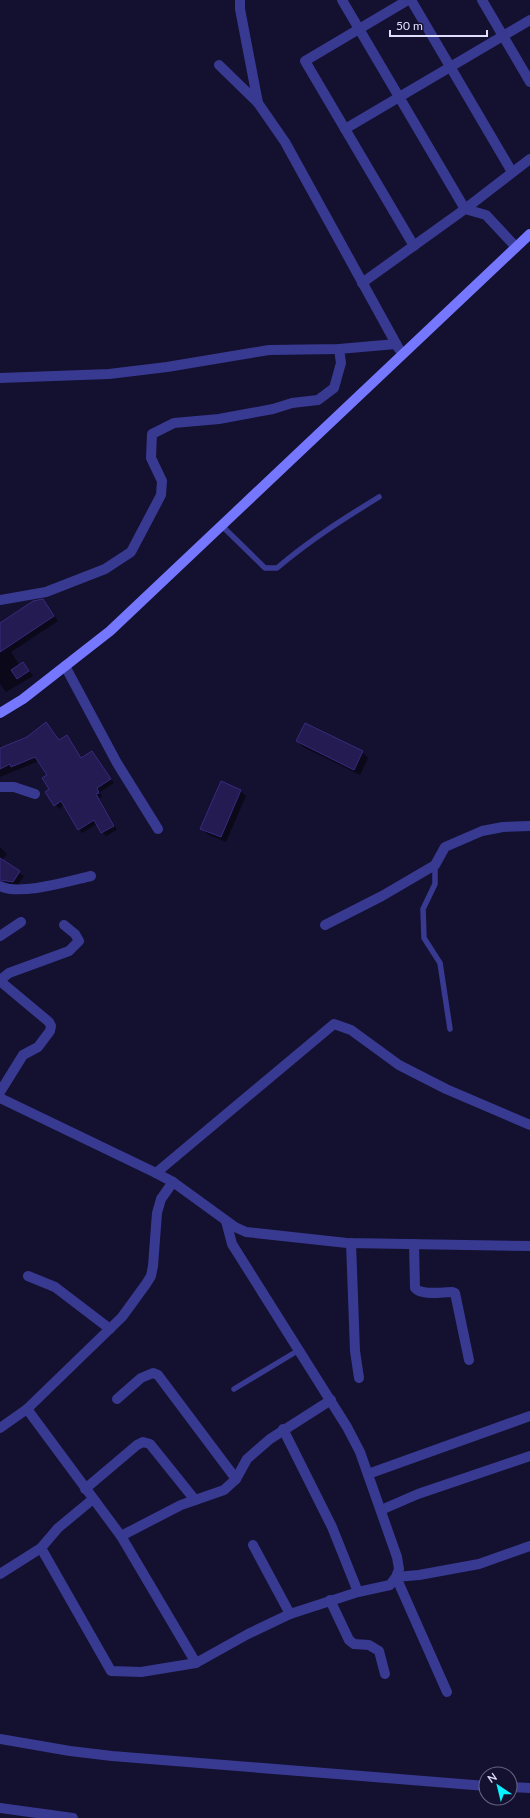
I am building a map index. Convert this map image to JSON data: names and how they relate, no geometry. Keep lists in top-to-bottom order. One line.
{"scale_bar":"50 m","north":"top left"}
